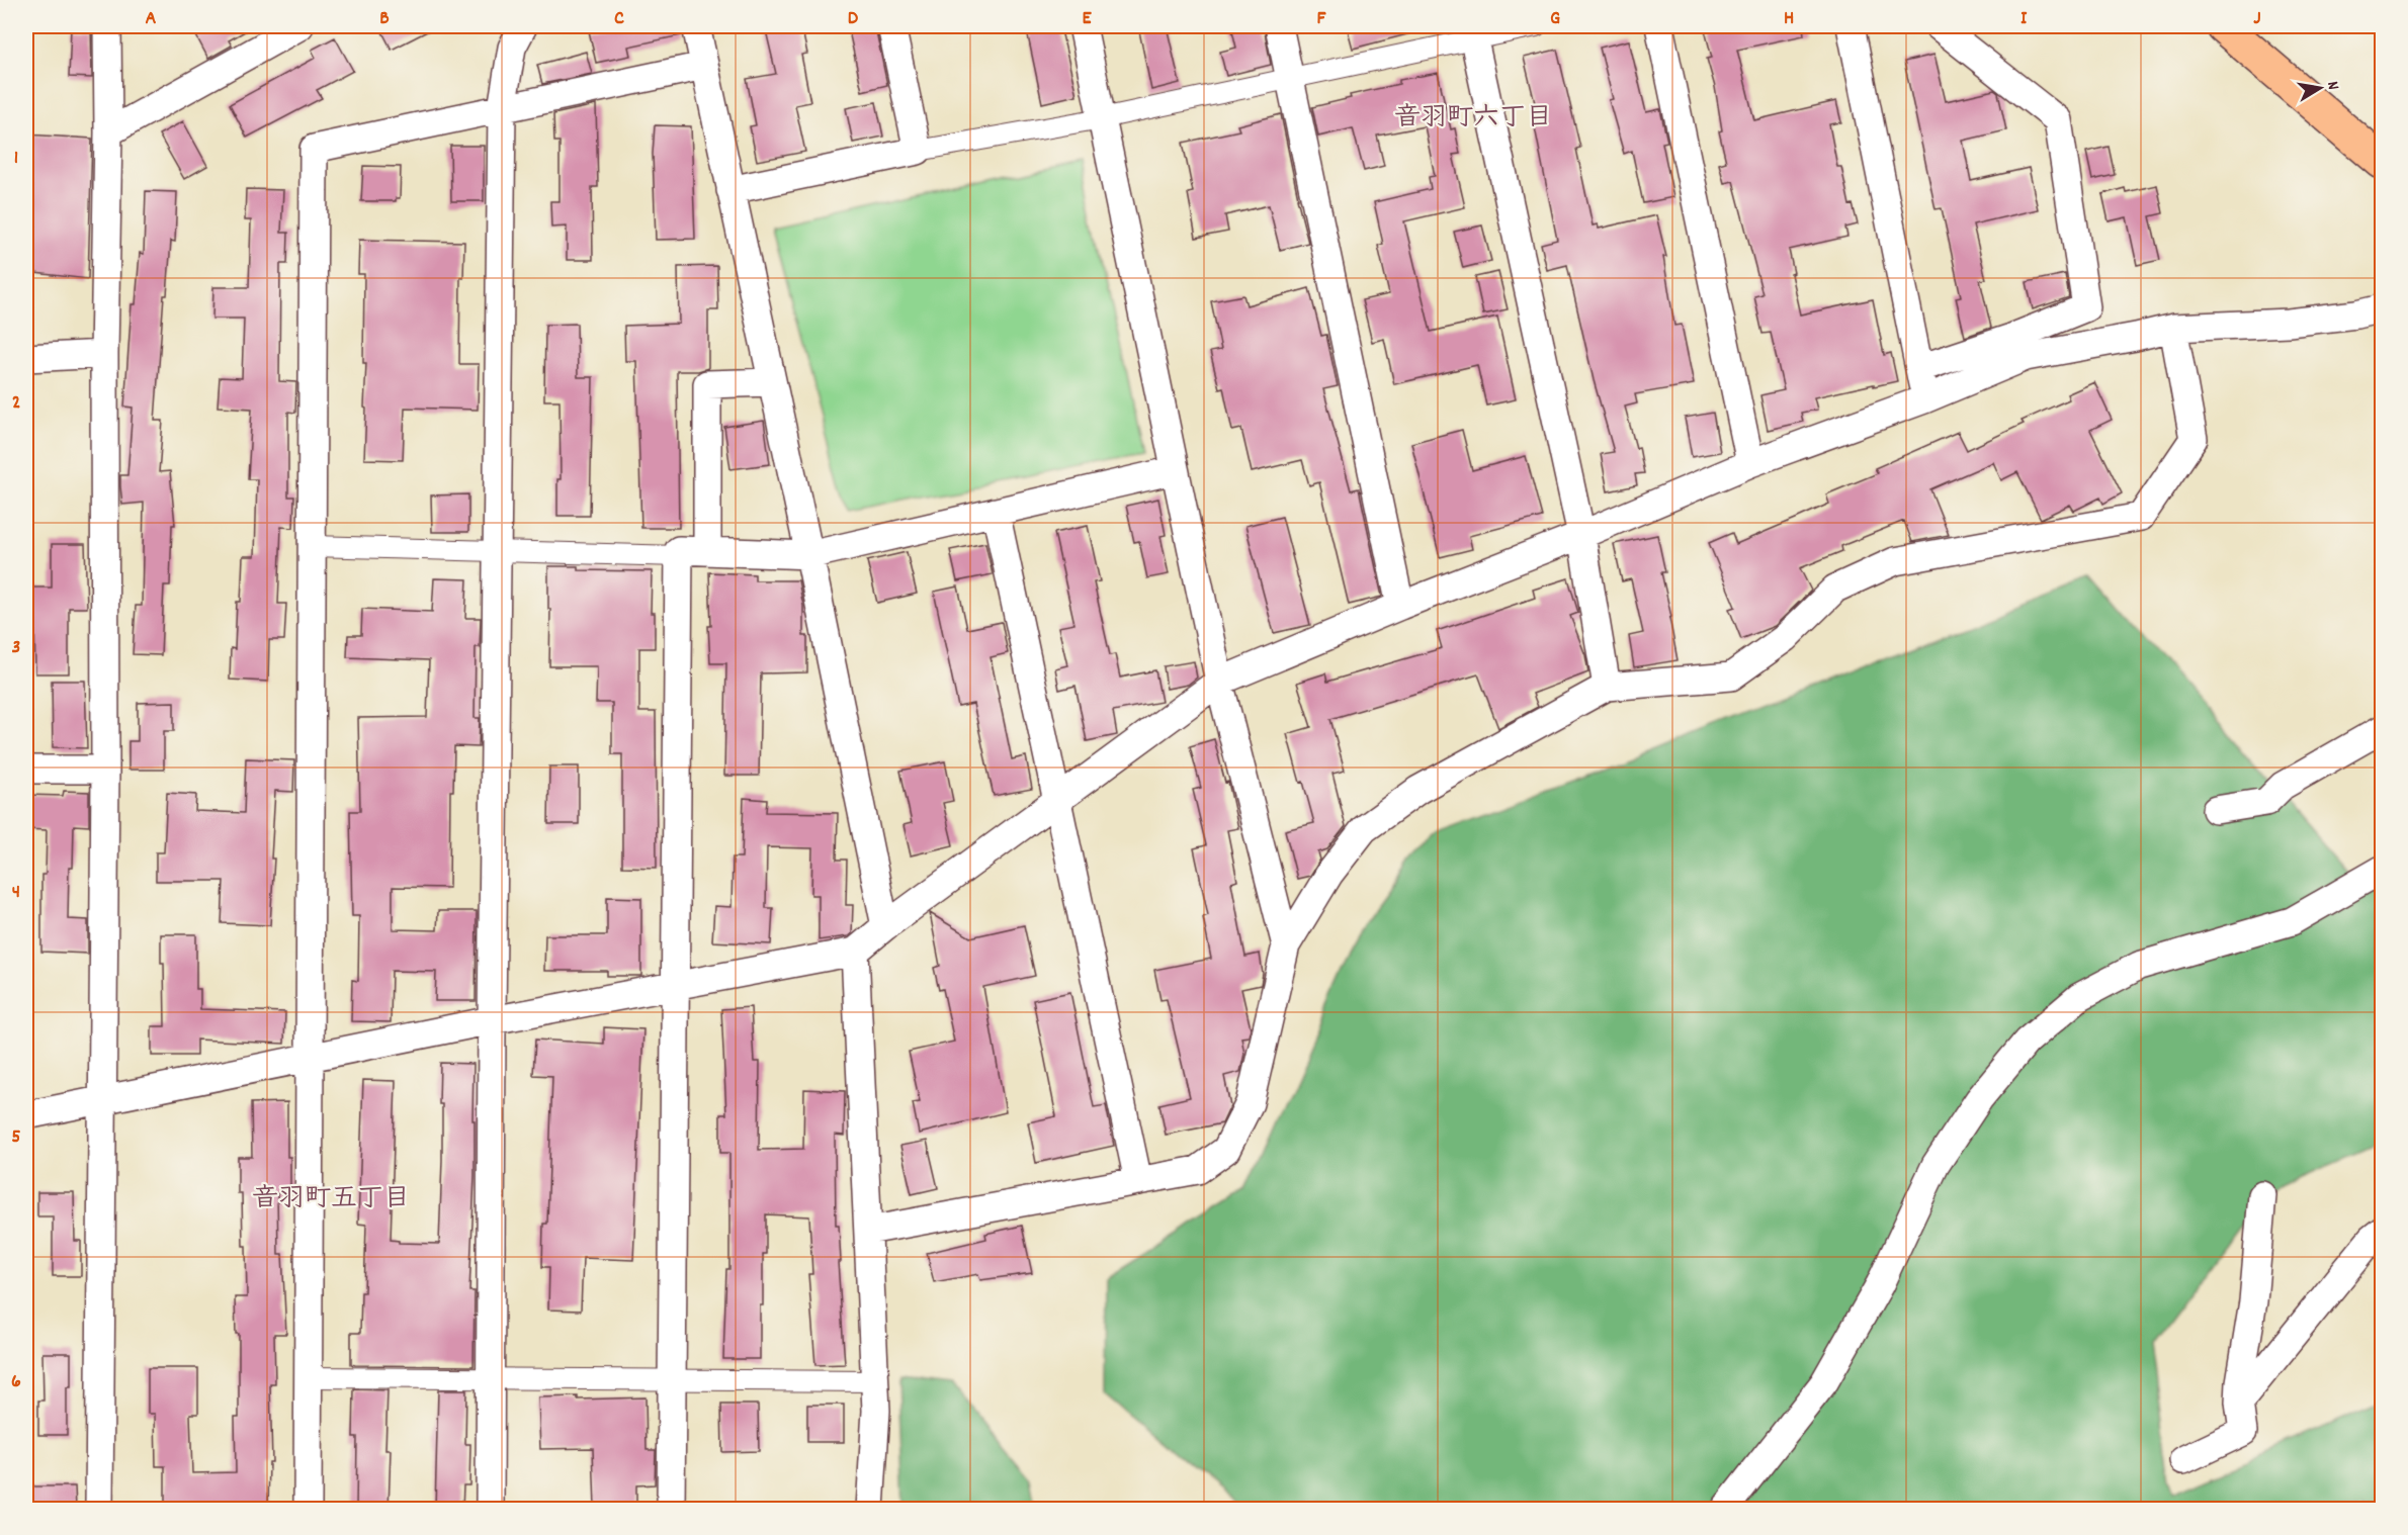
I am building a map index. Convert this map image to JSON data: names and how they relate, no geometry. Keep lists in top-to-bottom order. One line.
{"districts":["音羽町六丁目","音羽町五丁目"],"north":"right","grid":{"columns":["A","B","C","D","E","F","G","H","I","J"],"rows":["1","2","3","4","5","6"]}}
